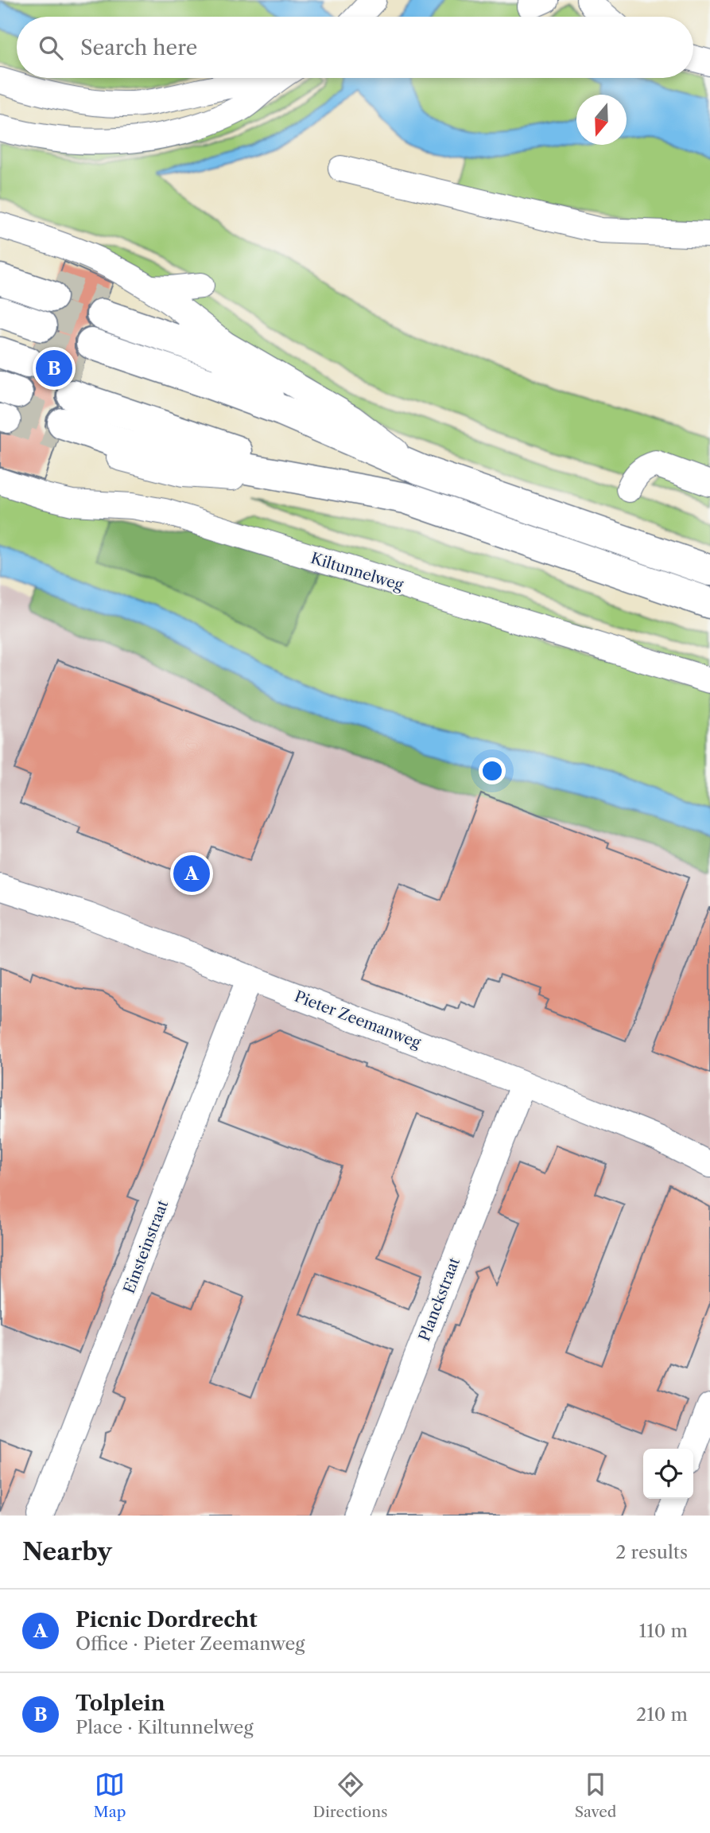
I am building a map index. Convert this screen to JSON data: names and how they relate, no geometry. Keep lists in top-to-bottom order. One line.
{"streets":{"street":["Kiltunnelweg","Pieter Zeemanweg","Einsteinstraat","Planckstraat"]},"crossings":[["Pieter Zeemanweg","Einsteinstraat"],["Pieter Zeemanweg","Planckstraat"]],"north":"bottom","page":{"search":"Search here","pins":["B","A"],"heading":["Nearby","2 results"],"list":[{"mark":"A","name":"Picnic Dordrecht","note":"Office · Pieter Zeemanweg","value":"110 m"},{"mark":"B","name":"Tolplein","note":"Place · Kiltunnelweg","value":"210 m"}],"nav":["Map","Directions","Saved"]}}
